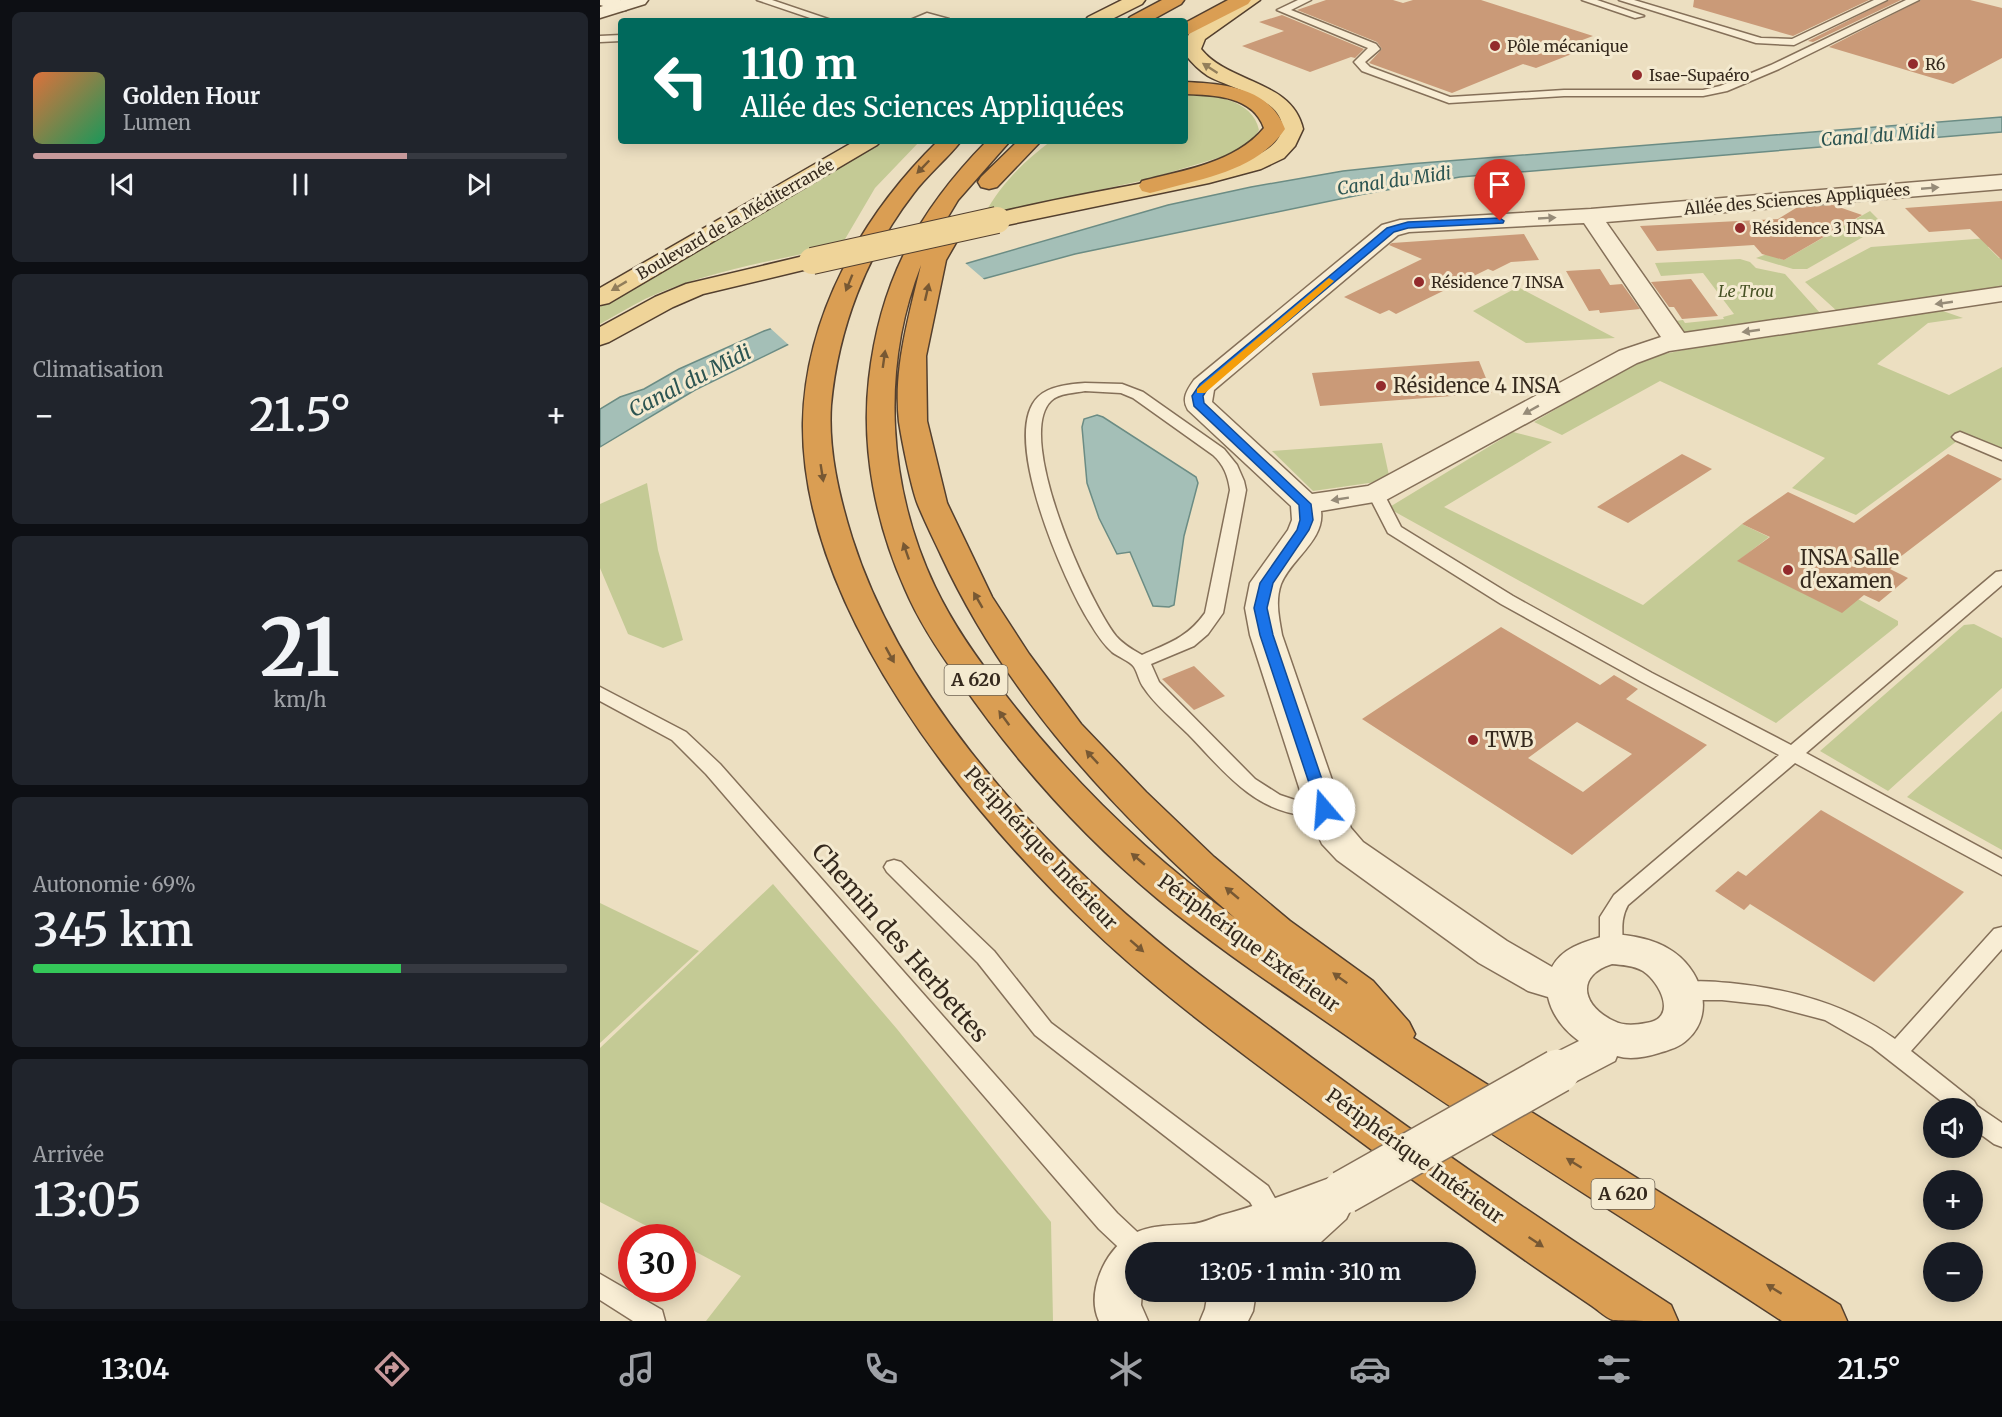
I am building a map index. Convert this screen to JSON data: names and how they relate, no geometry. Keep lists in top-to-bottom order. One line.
{"streets":{"highway":["A 620","Périphérique Intérieur","Périphérique Extérieur"],"main road":["Boulevard de la Méditerranée"],"street":["Allée des Sciences Appliquées"],"lane":["Chemin des Herbettes"]},"one_way":["Périphérique Intérieur","Périphérique Extérieur"],"water":["Canal du Midi"],"parks":["Le Trou"],"places":["Pôle mécanique","R6","Isae-Supaéro","Résidence 3 INSA","Résidence 7 INSA","Résidence 4 INSA","INSA Salle d'examen","TWB"],"page":{"turn":["110 m","Allée des Sciences Appliquées"],"song":["Golden Hour","Lumen"],"tile":["Climatisation",["21","km/h"],["Autonomie · 69%","345 km"],["Arrivée","13:05"]],"heat":["−","21.5°","+"],"map_buttons":["+","−"],"limit":"30","trip":"13:05 · 1 min · 310 m","tabs":["13:04","21.5°"]}}
